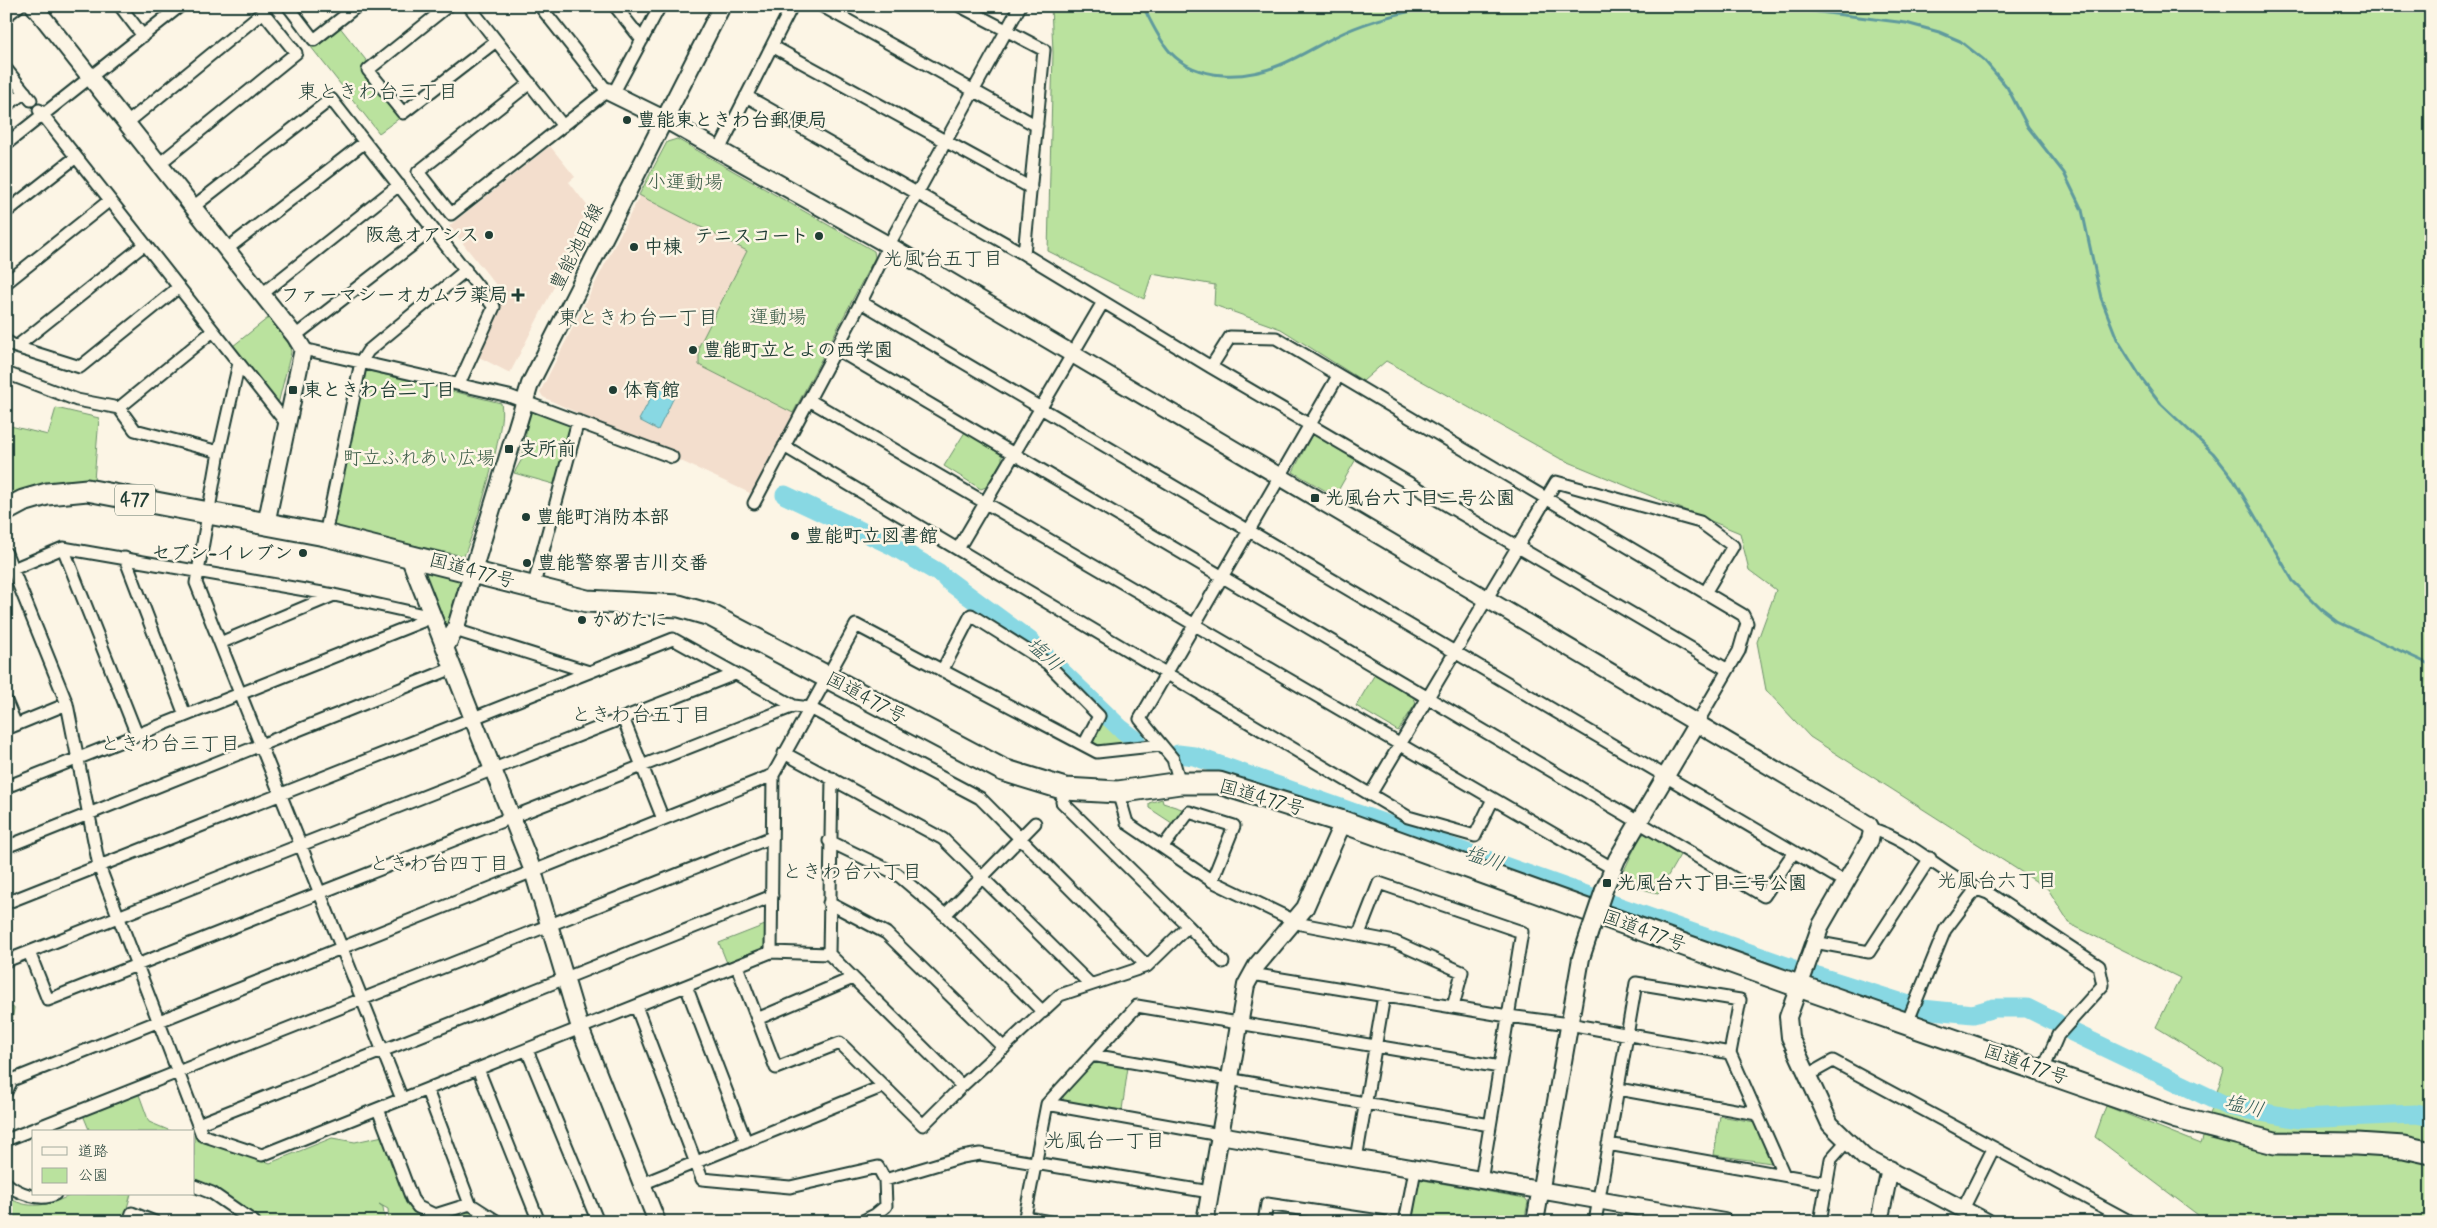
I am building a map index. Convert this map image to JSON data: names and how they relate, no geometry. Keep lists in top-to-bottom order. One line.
{"streets":{"highway":["477","国道477号"],"street":["豊能池田線"]},"crossings":[["豊能池田線","国道477号"]],"districts":["東ときわ台三丁目","光風台五丁目","東ときわ台一丁目","ときわ台五丁目","ときわ台三丁目","ときわ台四丁目","ときわ台六丁目","光風台六丁目","光風台一丁目"],"water":["塩川"],"parks":["小運動場","運動場","町立ふれあい広場"],"places":{"other":["豊能東ときわ台郵便局","阪急オアシス","テニスコート","中棟","豊能町立とよの西学園","体育館","豊能町消防本部","豊能町立図書館","セブン-イレブン","豊能警察署吉川交番","かめたに"],"health":["ファーマシーオカムラ薬局"],"transit":["東ときわ台二丁目","支所前","光風台六丁目二号公園","光風台六丁目三号公園"]},"legend":["道路","公園"]}
